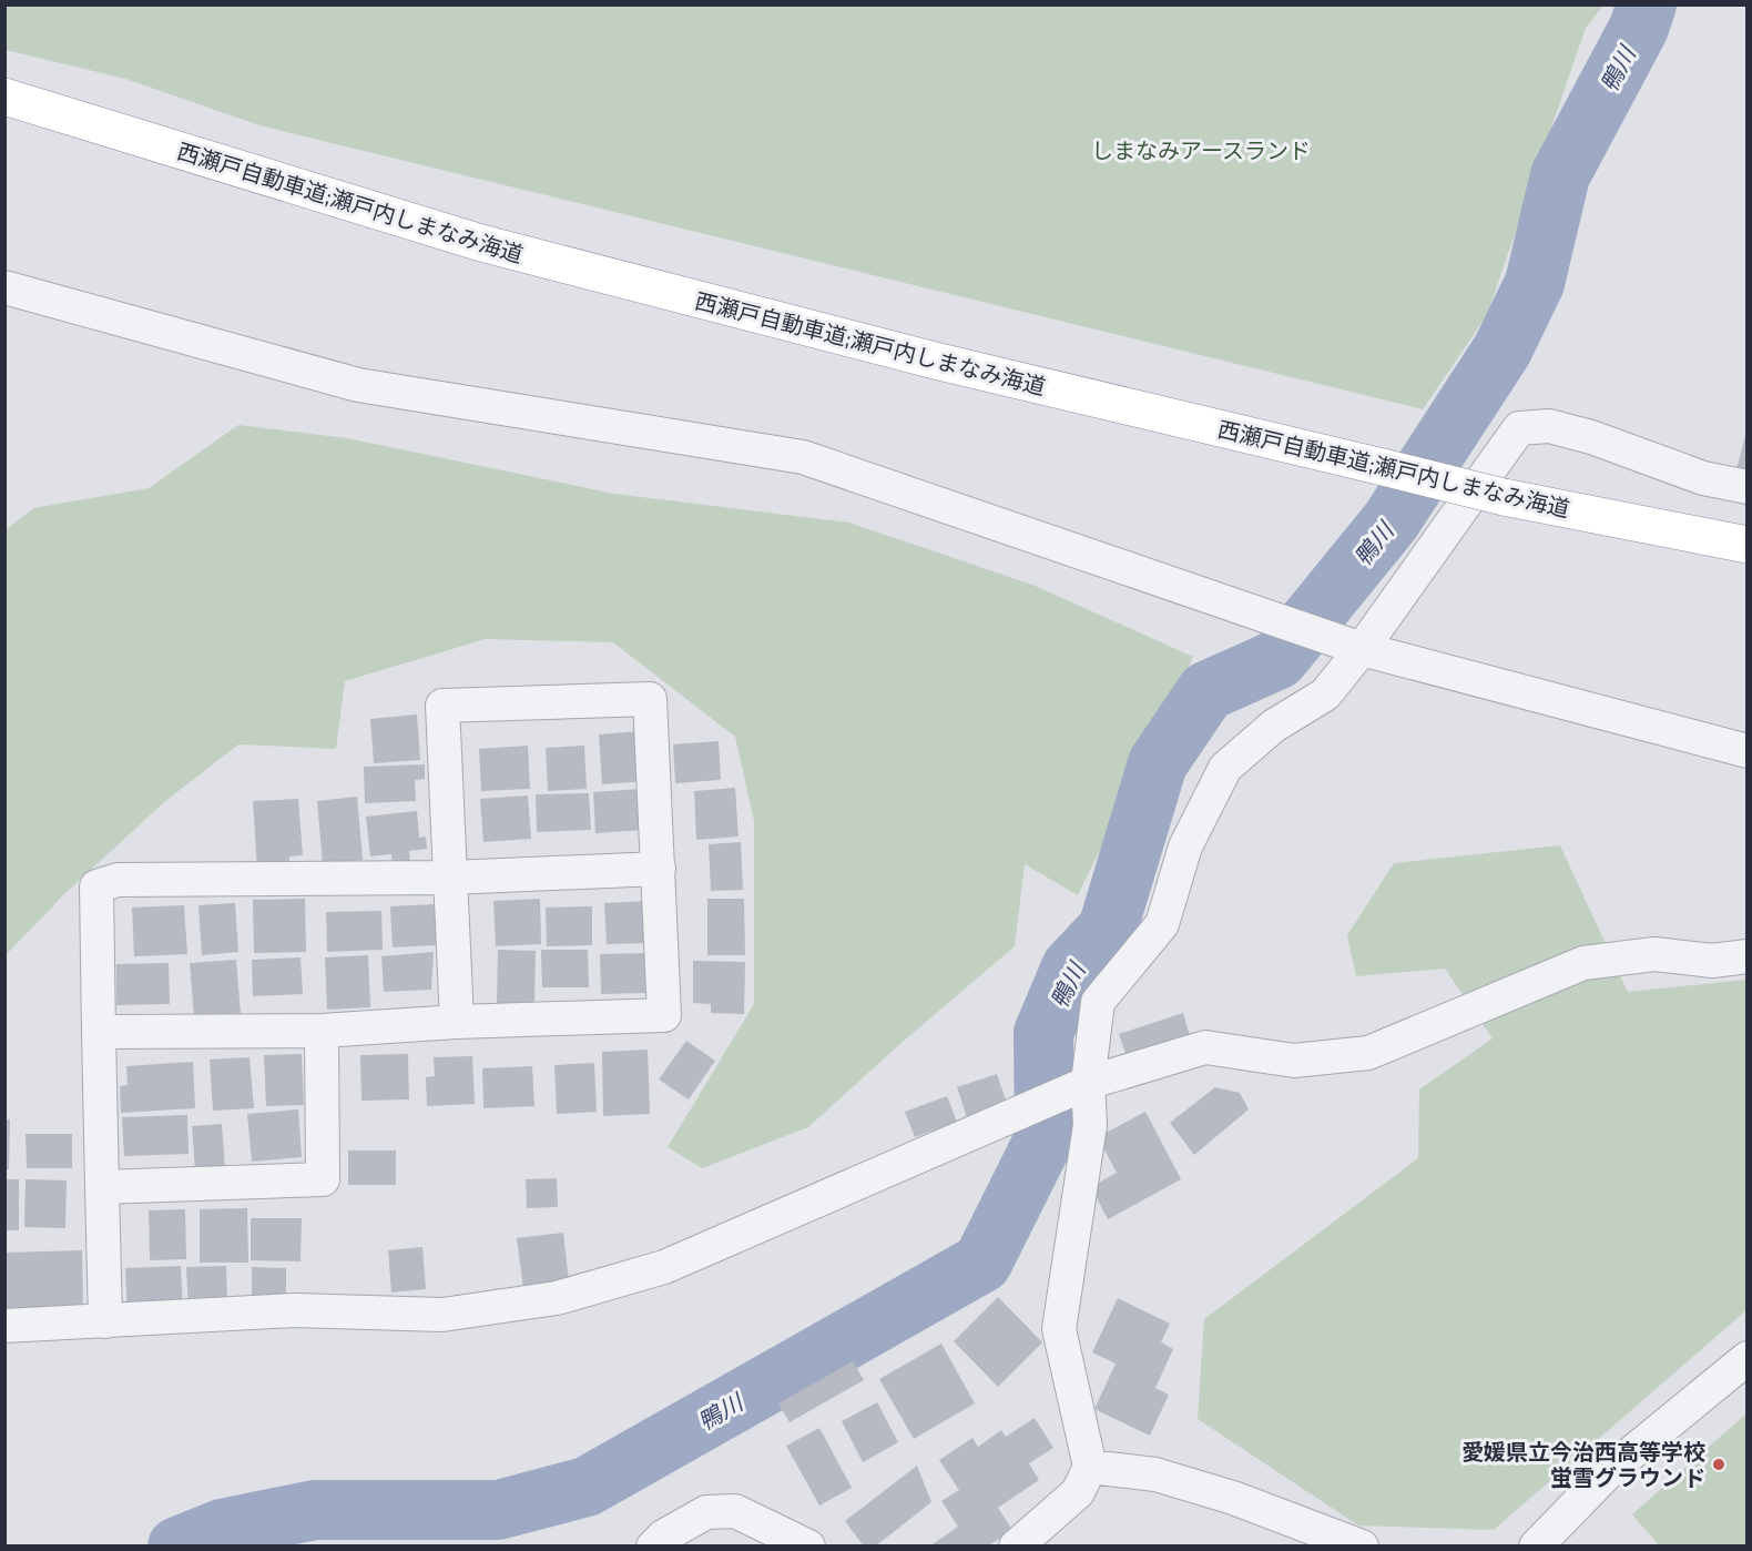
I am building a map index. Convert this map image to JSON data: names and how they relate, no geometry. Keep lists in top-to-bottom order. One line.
{"streets":{"highway":["西瀬戸自動車道;瀬戸内しまなみ海道"]},"water":["鴨川"],"parks":["しまなみアースランド"],"places":["愛媛県立今治西高等学校 蛍雪グラウンド"]}
